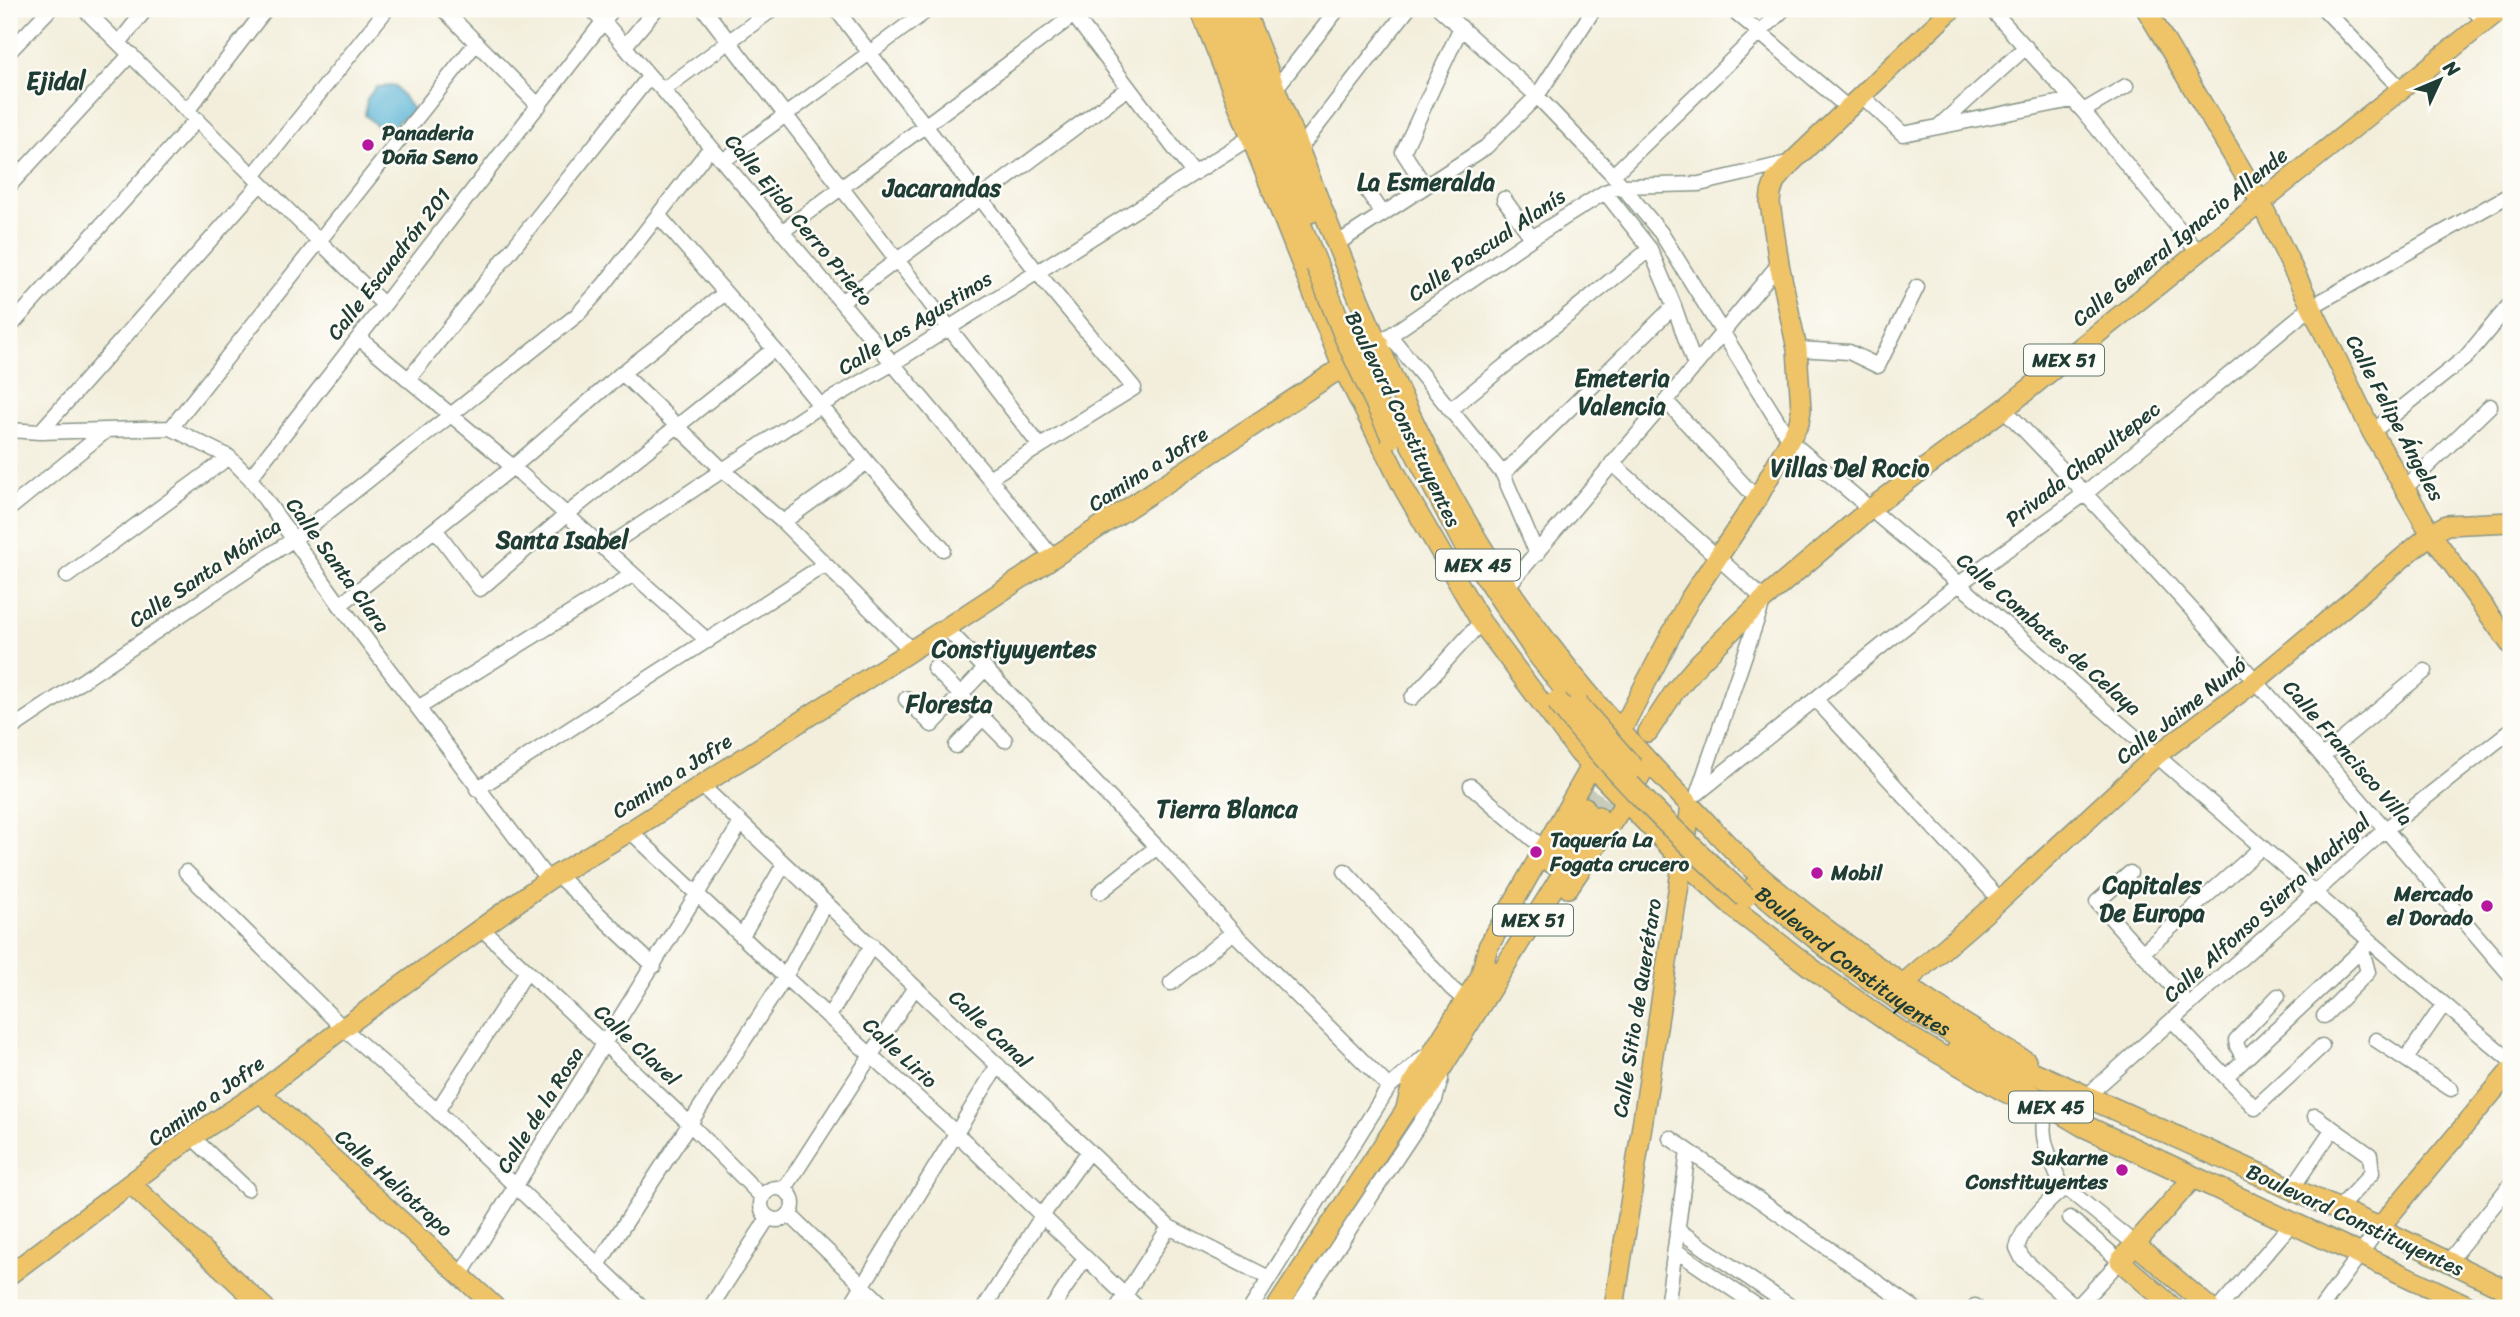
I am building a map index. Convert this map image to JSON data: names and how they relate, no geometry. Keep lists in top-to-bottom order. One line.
{"streets":{"highway":["Boulevard Constituyentes","MEX 45"],"main road":["Calle General Ignacio Allende","MEX 51","Calle Felipe Ángeles","Camino a Jofre","Calle Jaime Nunó","Calle Sitio de Querétaro","Calle Heliotropo"],"street":["Calle Ejido Cerro Prieto","Calle Pascual Alanís","Calle Escuadrón 201","Calle Los Agustinos","Privada Chapultepec","Calle Santa Clara","Calle Santa Mónica","Calle Combates de Celaya","Calle Francisco Villa","Calle Alfonso Sierra Madrigal","Calle Canal","Calle Clavel","Calle Lirio","Calle de la Rosa"]},"crossings":[["Calle Ejido Cerro Prieto","Calle Escuadrón 201"],["Calle Ejido Cerro Prieto","Calle Los Agustinos"],["Calle Ejido Cerro Prieto","Camino a Jofre"],["Calle Ejido Cerro Prieto","Calle Santa Mónica"],["Calle General Ignacio Allende","Calle Felipe Ángeles"],["Calle General Ignacio Allende","Calle Combates de Celaya"],["Calle General Ignacio Allende","Calle Francisco Villa"],["Calle General Ignacio Allende","Calle Sitio de Querétaro"],["Calle Pascual Alanís","Camino a Jofre"],["Calle Pascual Alanís","Calle Combates de Celaya"],["Calle Escuadrón 201","Calle Santa Clara"],["Calle Los Agustinos","Boulevard Constituyentes"],["Calle Felipe Ángeles","Privada Chapultepec"],["Calle Felipe Ángeles","Calle Jaime Nunó"],["Boulevard Constituyentes","Calle Alfonso Sierra Madrigal"],["Privada Chapultepec","Calle Combates de Celaya"],["Privada Chapultepec","Calle Francisco Villa"],["Privada Chapultepec","Calle Sitio de Querétaro"],["Camino a Jofre","Calle Santa Clara"],["Camino a Jofre","Calle Canal"],["Camino a Jofre","Calle Clavel"],["Camino a Jofre","Calle Lirio"],["Camino a Jofre","Calle Heliotropo"],["Calle Santa Clara","Calle Santa Mónica"],["Calle Santa Clara","Calle de la Rosa"],["Calle Combates de Celaya","Calle Jaime Nunó"],["Calle Combates de Celaya","Calle Alfonso Sierra Madrigal"],["Calle Jaime Nunó","Calle Francisco Villa"],["Calle Francisco Villa","Calle Alfonso Sierra Madrigal"],["Calle Canal","Calle de la Rosa"],["Calle Clavel","Calle de la Rosa"],["Calle Lirio","Calle de la Rosa"],["Calle de la Rosa","Calle Heliotropo"]],"districts":["Ejidal","La Esmeralda","Jacarandas","Emeteria Valencia","Villas Del Rocio","Santa Isabel","Constiyuyentes","Floresta","Tierra Blanca","Capitales De Europa"],"places":["Panaderia Doña Seno","Taquería La Fogata crucero","Mobil","Mercado el Dorado","Sukarne Constituyentes"],"north":"top right"}
